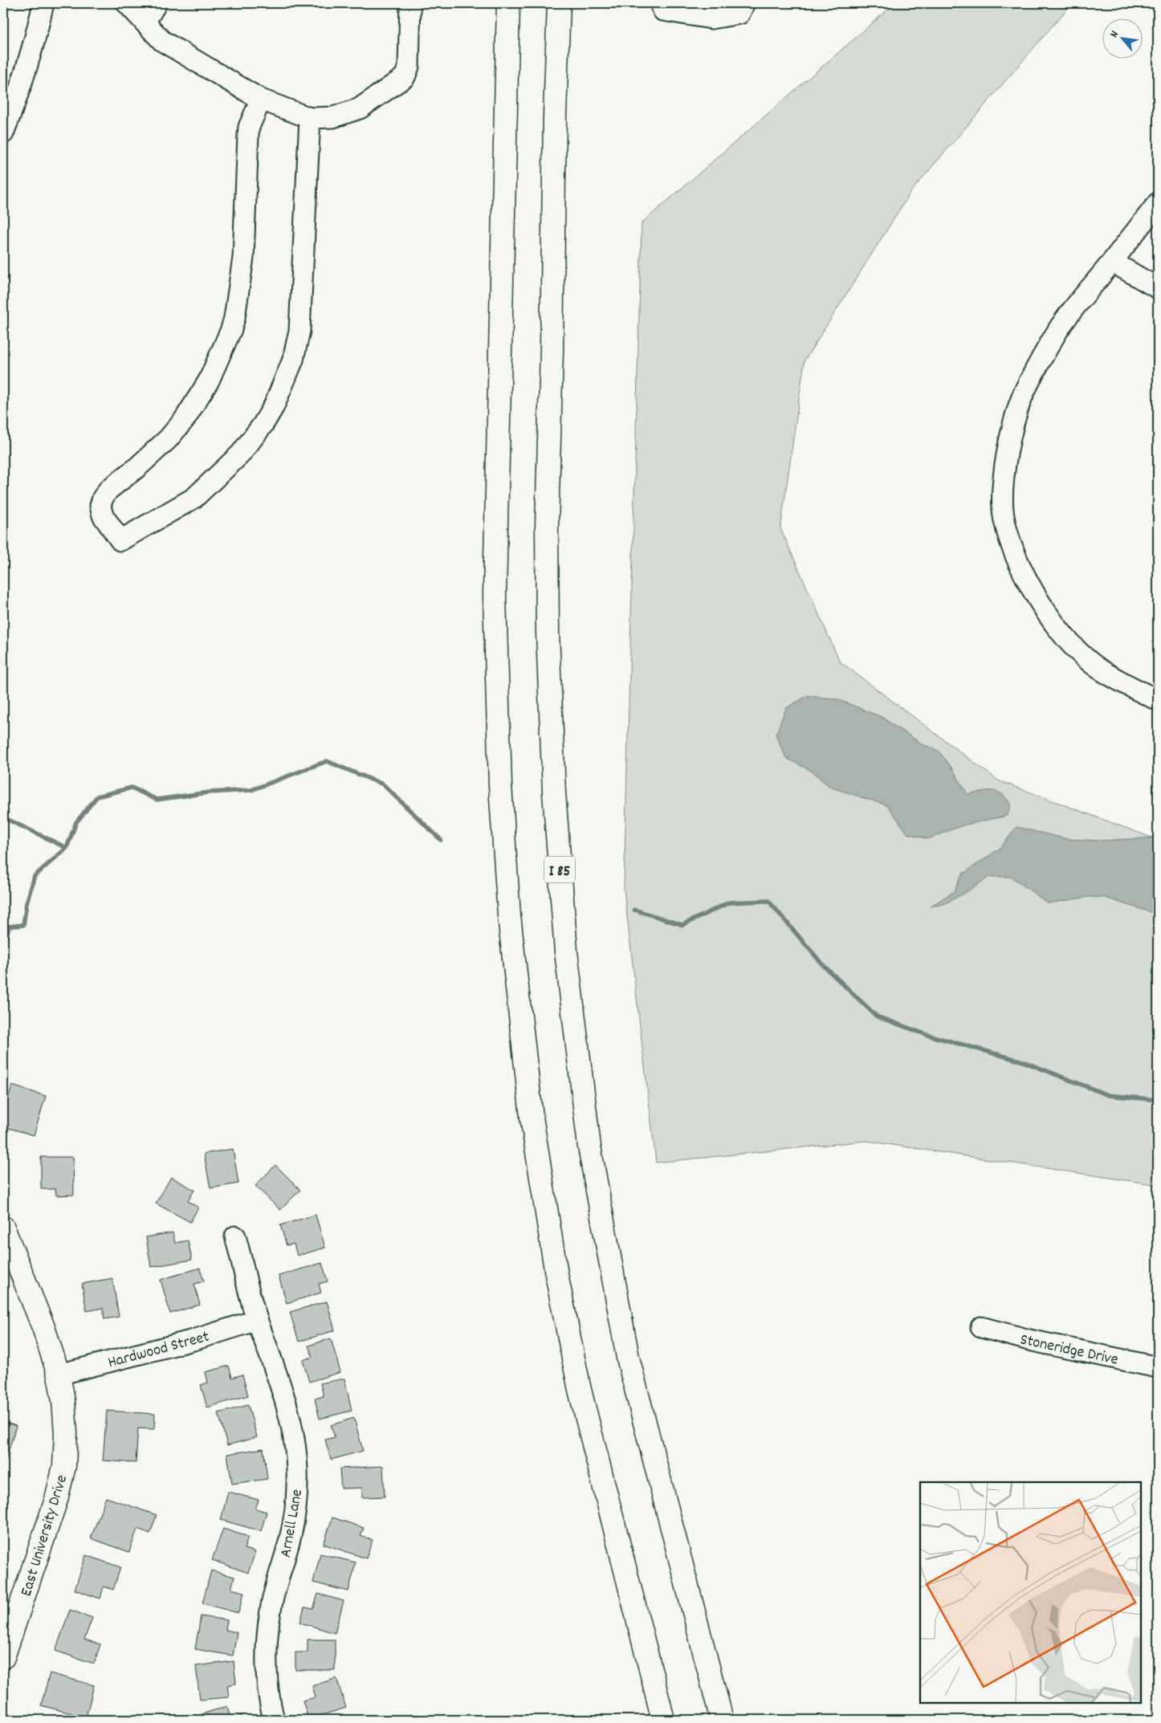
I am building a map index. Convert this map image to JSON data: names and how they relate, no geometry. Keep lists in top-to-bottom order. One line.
{"streets":{"main road":["I 85","East University Drive"],"street":["Hardwood Street","Stoneridge Drive","Arnell Lane"]},"crossings":[["Hardwood Street","Arnell Lane"],["Hardwood Street","East University Drive"]],"north":"top left"}
